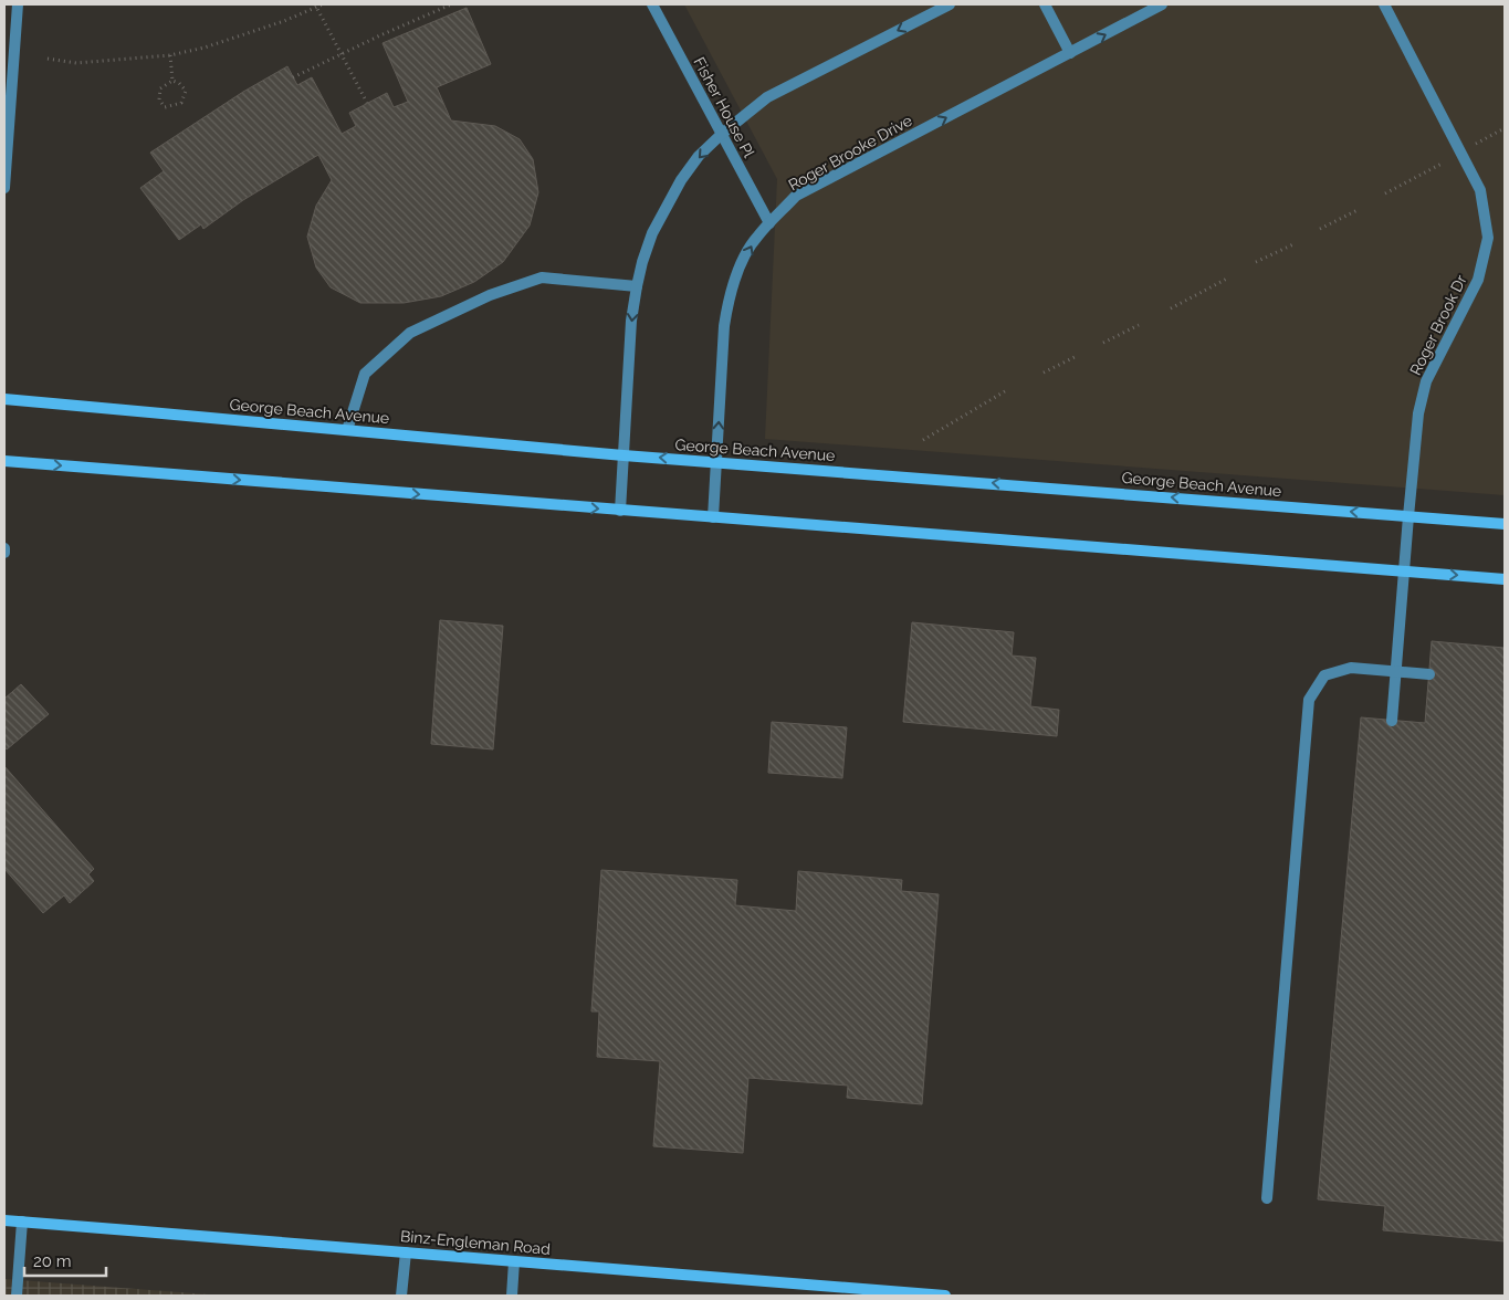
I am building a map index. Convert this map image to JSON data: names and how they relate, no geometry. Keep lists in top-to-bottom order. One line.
{"streets":{"street":["Fisher House Pl","Roger Brooke Drive","Roger Brook Dr","George Beach Avenue","Binz-Engleman Road"]},"crossings":[["Fisher House Pl","Roger Brooke Drive"],["Roger Brooke Drive","George Beach Avenue"],["Roger Brook Dr","George Beach Avenue"]],"scale_bar":"20 m"}
